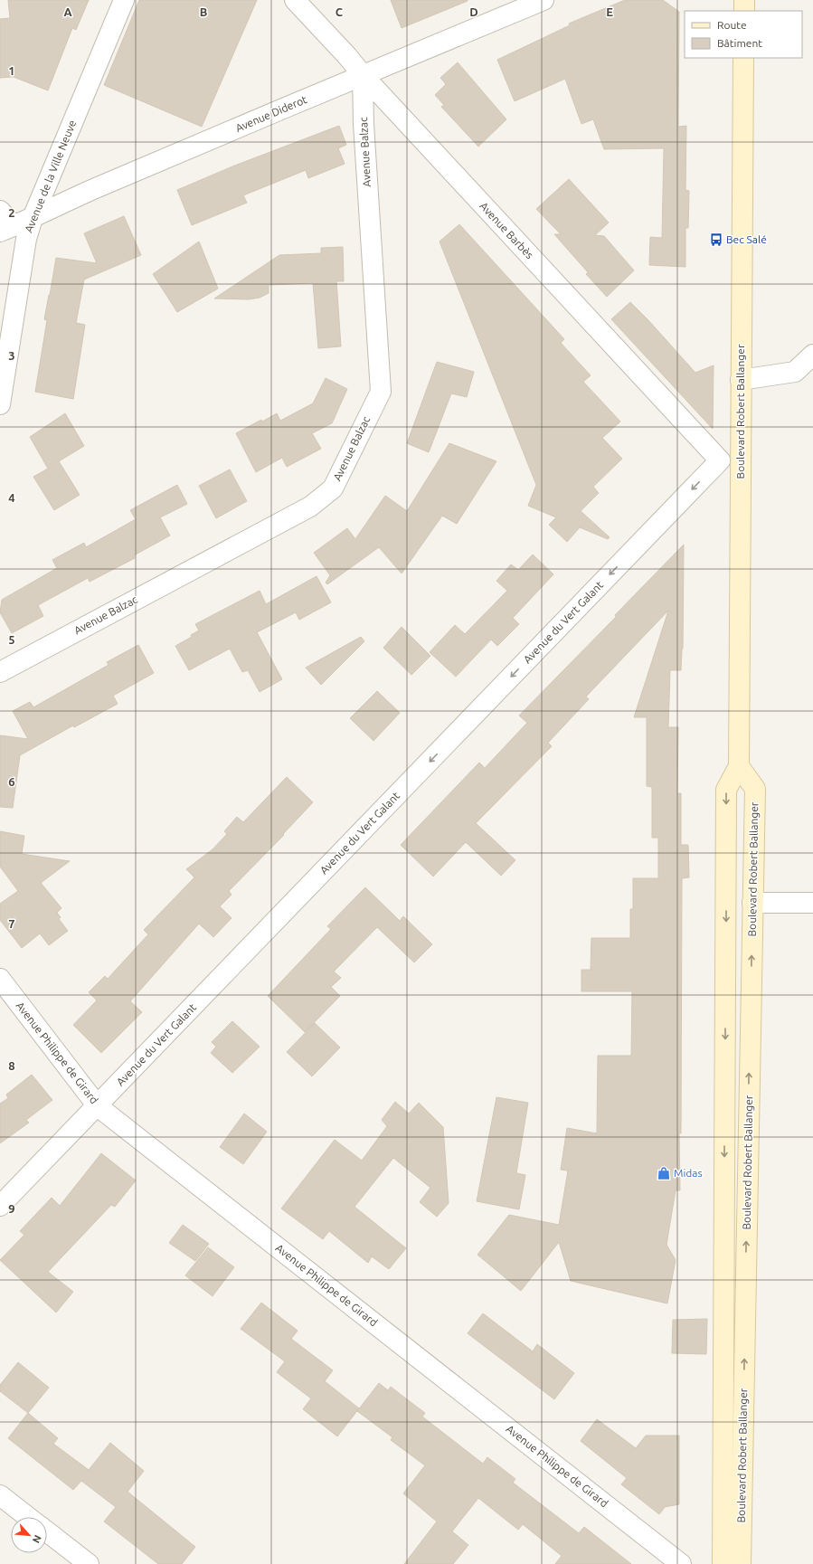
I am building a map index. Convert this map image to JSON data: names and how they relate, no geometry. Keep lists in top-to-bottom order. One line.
{"streets":{"main road":["Boulevard Robert Ballanger"],"street":["Avenue Diderot","Avenue Balzac","Avenue de la Ville Neuve","Avenue Barbès","Avenue du Vert Galant","Avenue Philippe de Girard"]},"crossings":[["Avenue Diderot","Avenue Balzac"],["Avenue Diderot","Avenue de la Ville Neuve"],["Avenue Diderot","Avenue Barbès"],["Avenue Balzac","Avenue Barbès"],["Avenue Barbès","Avenue du Vert Galant"],["Avenue du Vert Galant","Avenue Philippe de Girard"]],"one_way":["Avenue du Vert Galant"],"places":{"bus stop":["Bec Salé"],"shop":["Midas"]},"legend":["Route","Bâtiment"],"north":"bottom right","grid":{"columns":["A","B","C","D","E"],"rows":["1","2","3","4","5","6","7","8","9"]}}
